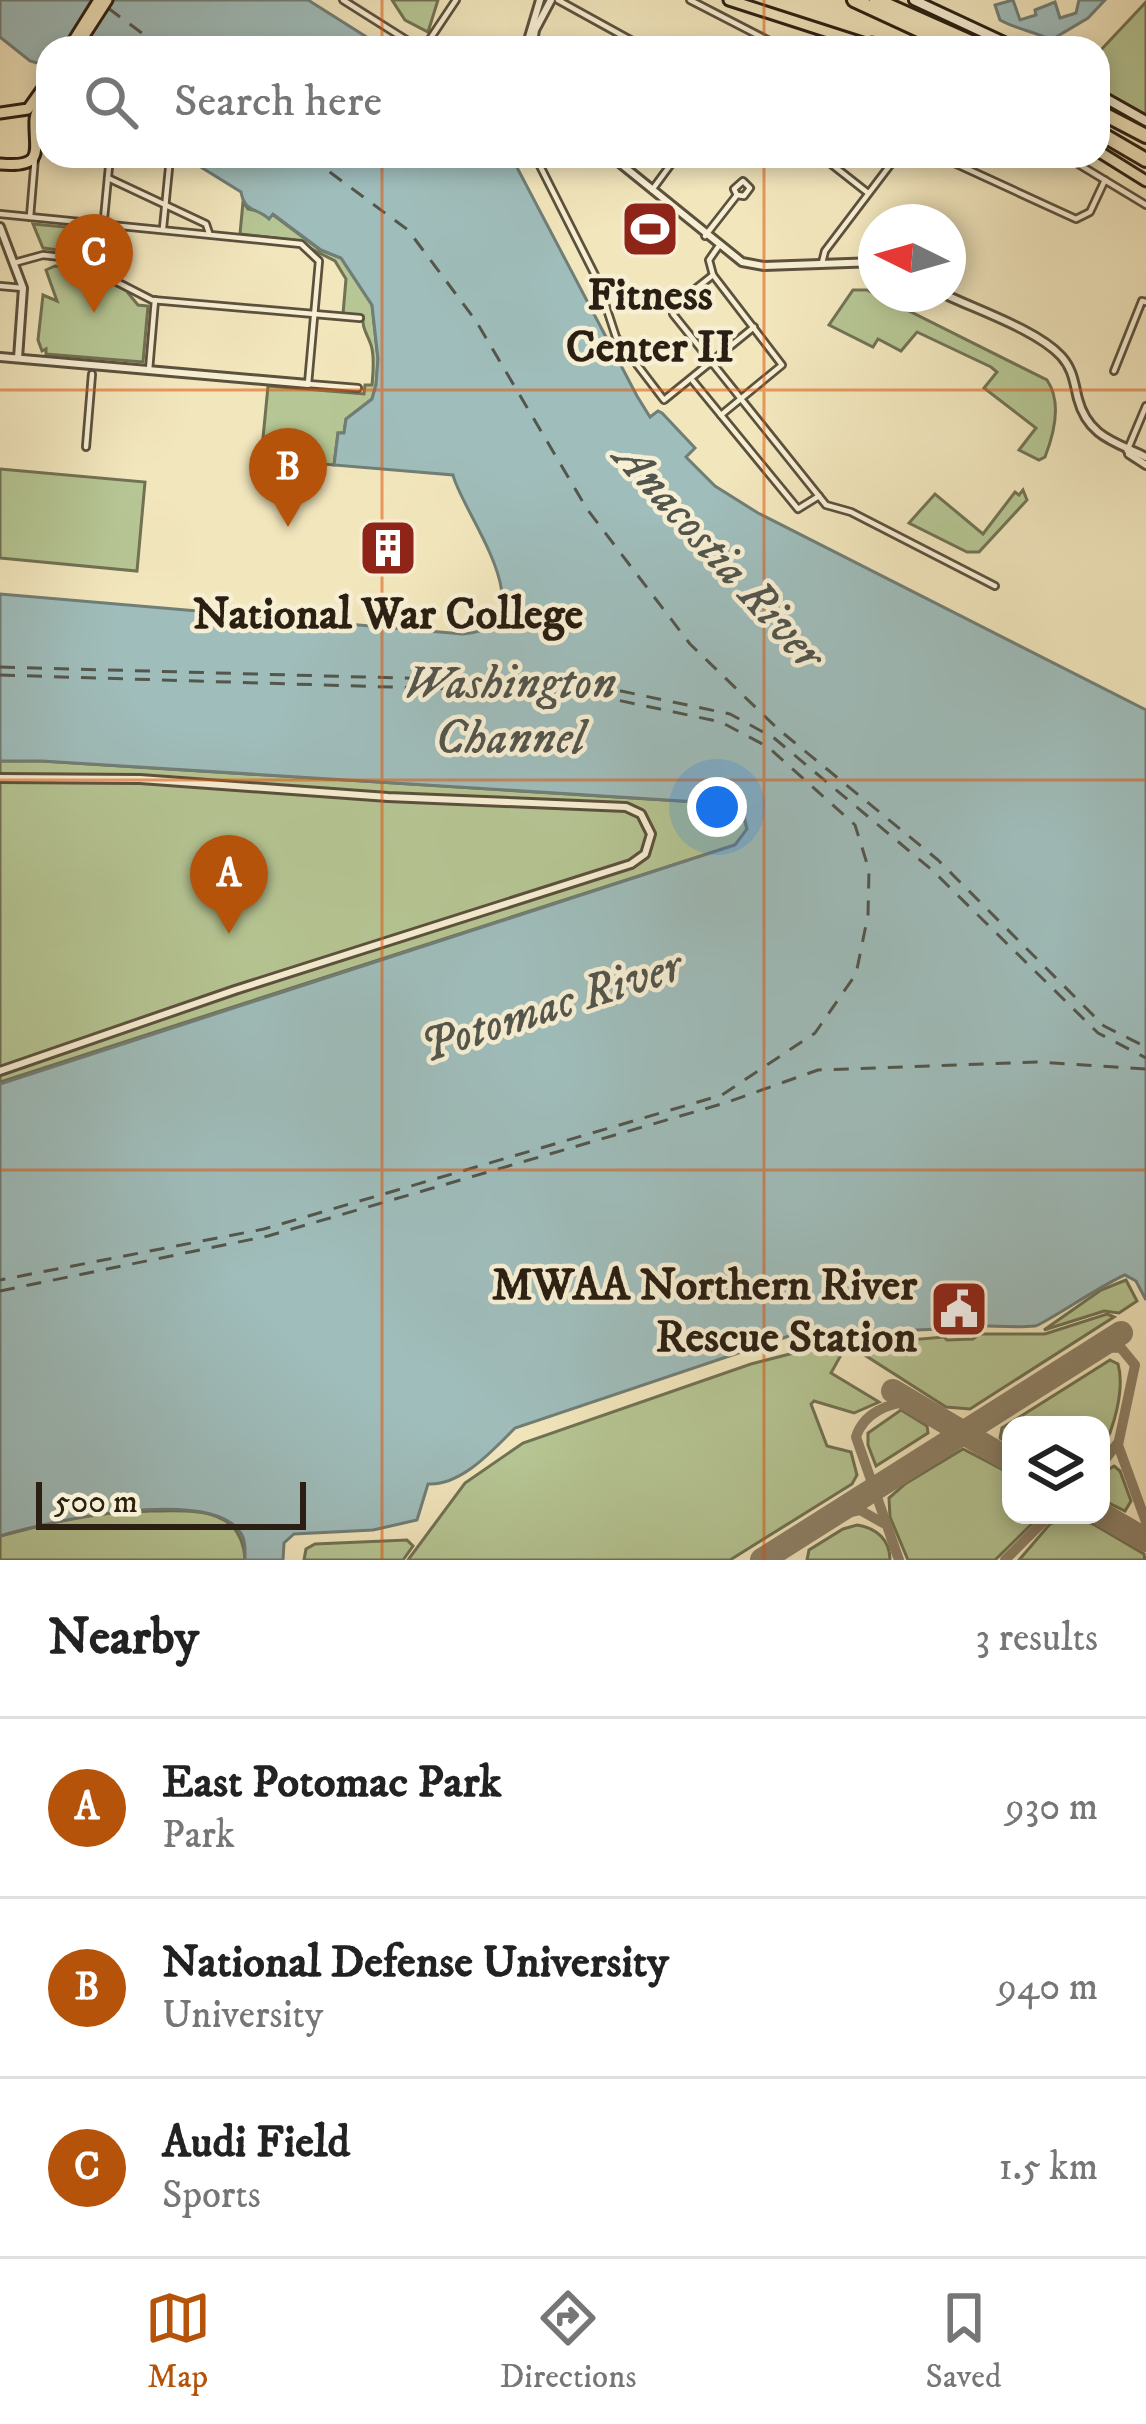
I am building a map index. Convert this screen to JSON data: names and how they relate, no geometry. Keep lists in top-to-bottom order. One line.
{"water":["Anacostia River","Washington Channel","Potomac River"],"places":{"sports":["Fitness Center II"],"building":["National War College"],"public building":["MWAA Northern River Rescue Station"]},"scale_bar":"500 m","north":"left","page":{"search":"Search here","pins":["C","B","A"],"scale":"500 m","heading":["Nearby","3 results"],"list":[{"mark":"A","name":"East Potomac Park","note":"Park","value":"930 m"},{"mark":"B","name":"National Defense University","note":"University","value":"940 m"},{"mark":"C","name":"Audi Field","note":"Sports","value":"1.5 km"}],"nav":["Map","Directions","Saved"]}}
